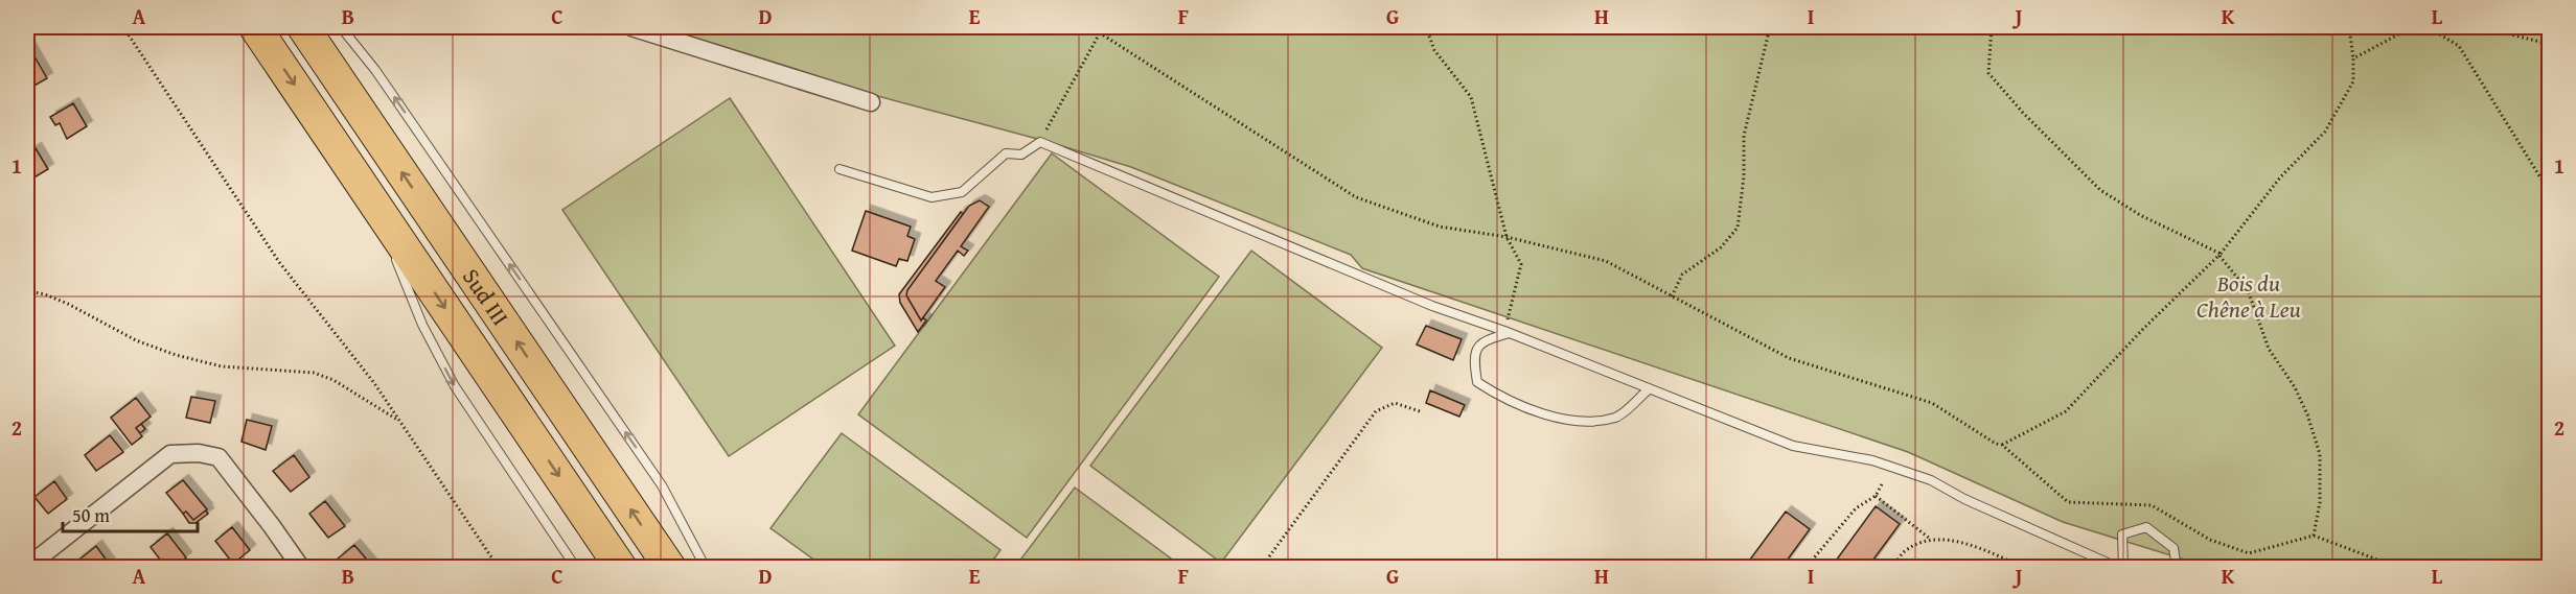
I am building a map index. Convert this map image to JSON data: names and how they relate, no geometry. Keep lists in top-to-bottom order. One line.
{"streets":{"highway":["Sud III"]},"parks":["Bois du Chêne à Leu"],"scale_bar":"50 m","grid":{"columns":["A","B","C","D","E","F","G","H","I","J","K","L"],"rows":["1","2"]}}
